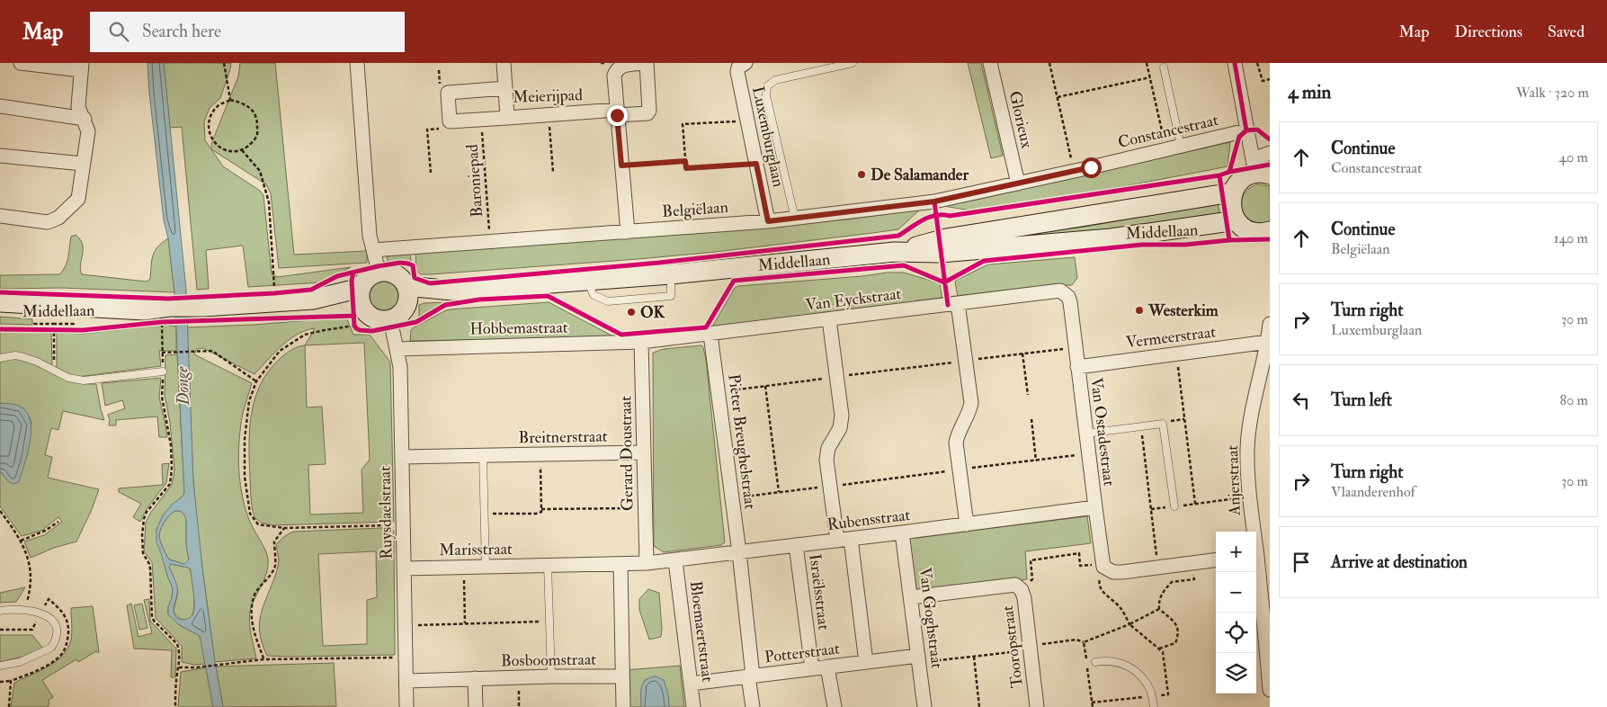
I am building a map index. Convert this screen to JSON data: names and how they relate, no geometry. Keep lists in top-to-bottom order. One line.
{"streets":{"main road":["Middellaan"],"street":["Meierijpad","Glorieux","Constancestraat","Luxemburglaan","Belgiëlaan","Van Eyckstraat","Hobbemastraat","Vermeerstraat","Van Ostadestraat","Breitnerstraat","Pieter Breughelstraat","Gerard Doustraat","Anjerstraat","Ruysdaelstraat","Rubensstraat","Marisstraat","Israëlsstraat","Van Goghstraat","Bloemaertstraat","Tooropstraat","Potterstraat","Bosboomstraat"],"path":["Baroniepad"]},"crossings":[["Glorieux","Constancestraat"],["Glorieux","Belgiëlaan"],["Constancestraat","Belgiëlaan"],["Luxemburglaan","Belgiëlaan"],["Baroniepad","Belgiëlaan"],["Middellaan","Ruysdaelstraat"],["Van Eyckstraat","Hobbemastraat"],["Van Eyckstraat","Van Ostadestraat"],["Van Eyckstraat","Pieter Breughelstraat"],["Van Eyckstraat","Gerard Doustraat"],["Hobbemastraat","Gerard Doustraat"],["Hobbemastraat","Ruysdaelstraat"],["Vermeerstraat","Van Ostadestraat"],["Vermeerstraat","Anjerstraat"],["Van Ostadestraat","Rubensstraat"],["Breitnerstraat","Gerard Doustraat"],["Breitnerstraat","Ruysdaelstraat"],["Pieter Breughelstraat","Rubensstraat"],["Pieter Breughelstraat","Potterstraat"],["Gerard Doustraat","Rubensstraat"],["Gerard Doustraat","Marisstraat"],["Ruysdaelstraat","Marisstraat"],["Ruysdaelstraat","Bosboomstraat"],["Rubensstraat","Marisstraat"],["Rubensstraat","Israëlsstraat"],["Rubensstraat","Van Goghstraat"],["Rubensstraat","Bloemaertstraat"],["Israëlsstraat","Potterstraat"],["Van Goghstraat","Potterstraat"],["Bloemaertstraat","Potterstraat"]],"water":["Donge"],"places":["De Salamander","Westerkim","OK"],"page":{"header":"Map","search":"Search here","nav":["Map","Directions","Saved"],"heading":["4 min","Walk · 320 m"],"list":[["Continue","Constancestraat","40 m"],["Continue","Belgiëlaan","140 m"],["Turn right","Luxemburglaan","30 m"],["Turn left","80 m"],["Turn right","Vlaanderenhof","30 m"],"Arrive at destination"],"map_buttons":["+","−"]}}
